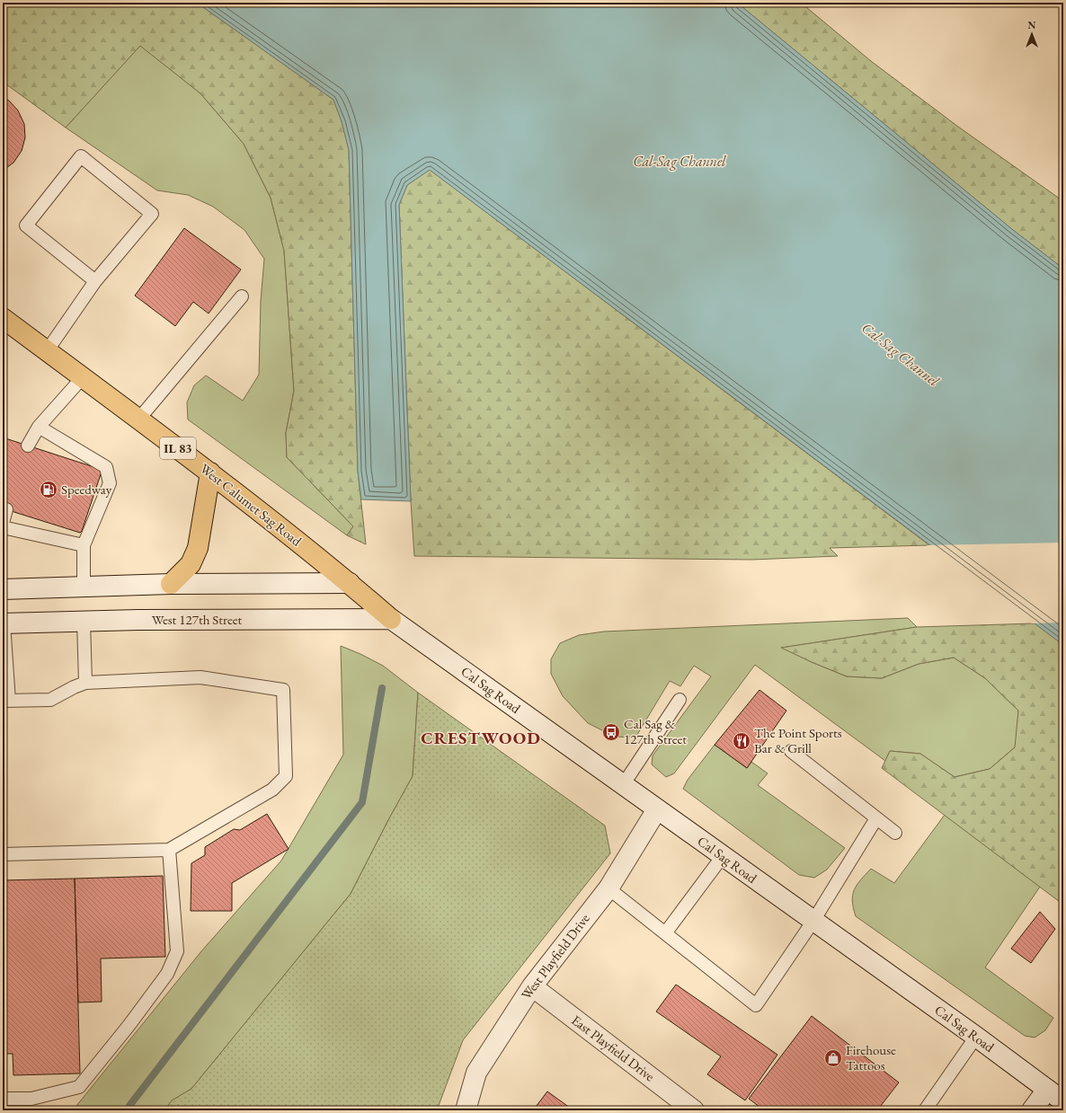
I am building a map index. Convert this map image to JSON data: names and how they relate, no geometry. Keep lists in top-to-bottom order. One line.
{"streets":{"main road":["IL 83","West Calumet Sag Road","West 127th Street","Cal Sag Road","West Playfield Drive","East Playfield Drive"]},"crossings":[["West Calumet Sag Road","West 127th Street"],["West Calumet Sag Road","Cal Sag Road"],["West 127th Street","Cal Sag Road"],["Cal Sag Road","West Playfield Drive"],["West Playfield Drive","East Playfield Drive"]],"districts":["CRESTWOOD"],"water":["Cal-Sag Channel"],"places":{"fuel station":["Speedway"],"bus stop":["Cal Sag & 127th Street"],"restaurant":["The Point Sports Bar & Grill"],"shop":["Firehouse Tattoos"]},"north":"top"}
